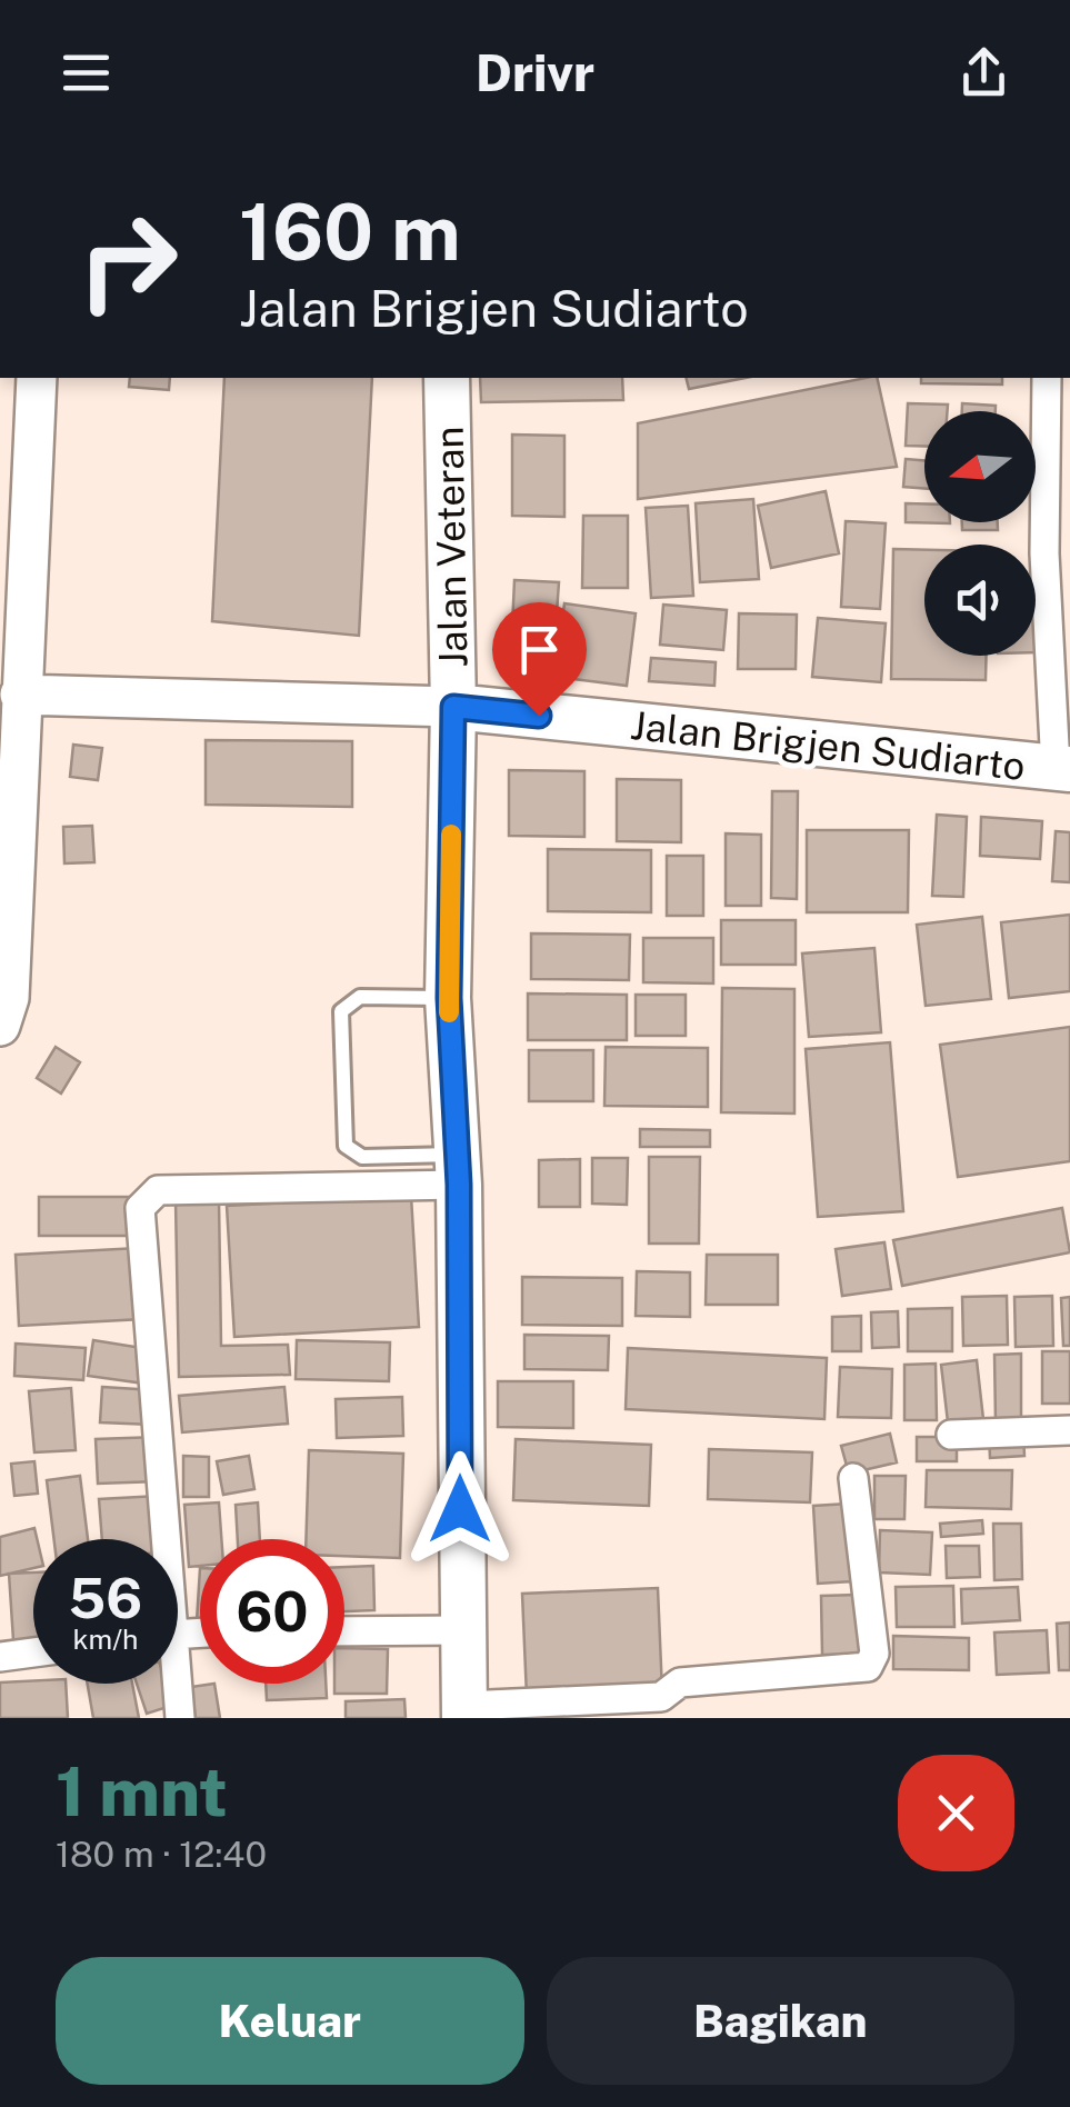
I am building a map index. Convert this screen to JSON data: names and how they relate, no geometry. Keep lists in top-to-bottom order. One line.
{"streets":{"main road":["Jalan Veteran","Jalan Brigjen Sudiarto"]},"crossings":[["Jalan Veteran","Jalan Brigjen Sudiarto"]],"north":"left","page":{"header":"Drivr","turn":["160 m","Jalan Brigjen Sudiarto"],"speed":"56 km/h","limit":"60","heading":["1 mnt","180 m · 12:40"],"buttons":["Keluar","Bagikan"]}}
